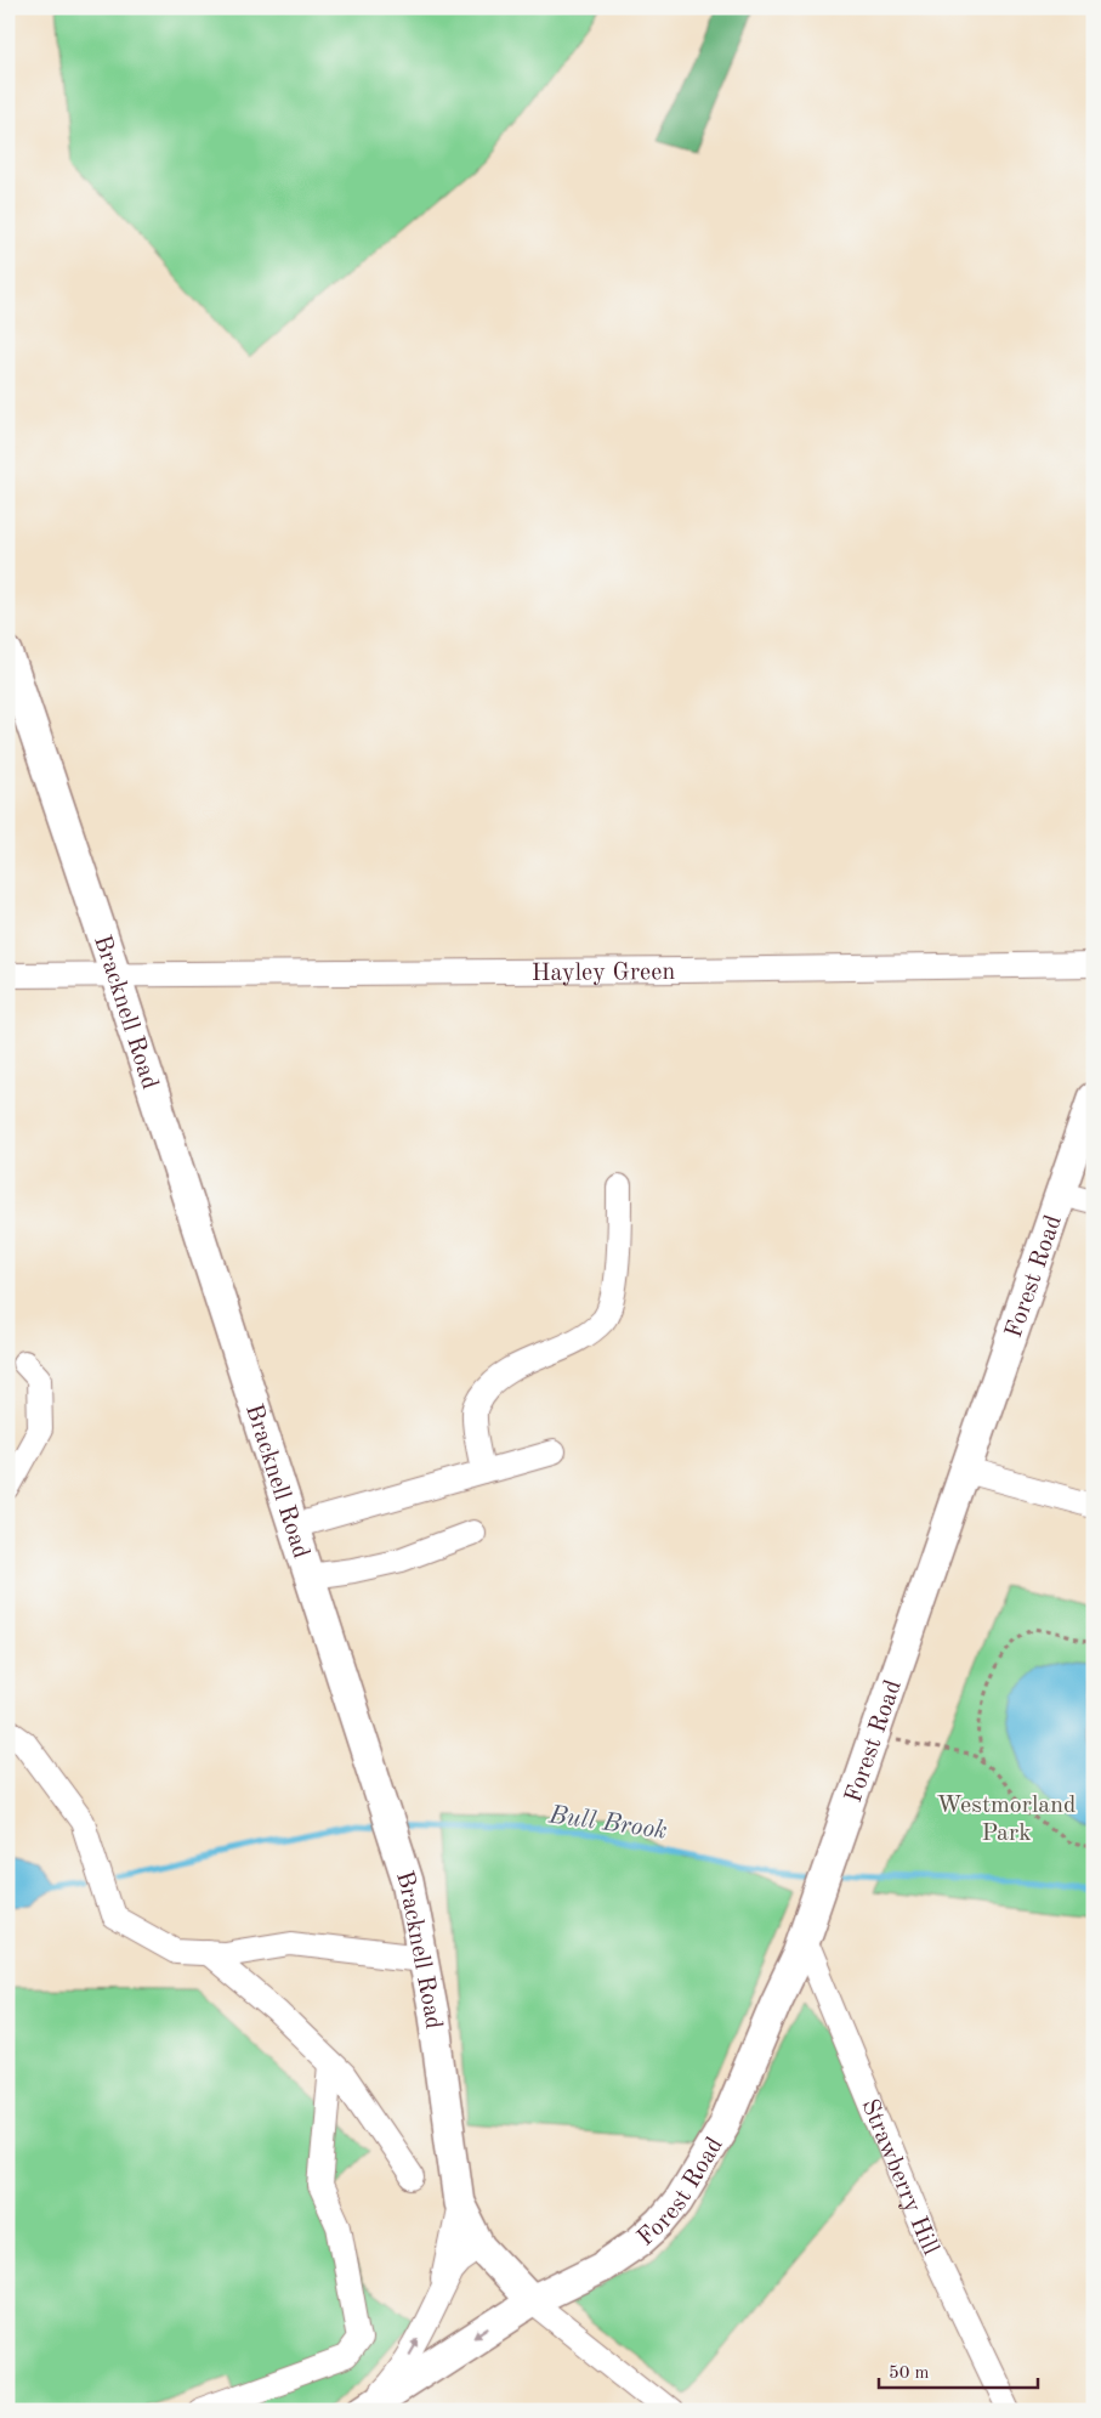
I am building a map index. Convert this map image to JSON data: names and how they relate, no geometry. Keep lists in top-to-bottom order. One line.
{"streets":{"main road":["Bracknell Road","Forest Road"],"street":["Hayley Green","Strawberry Hill"]},"crossings":[["Hayley Green","Bracknell Road"],["Bracknell Road","Forest Road"],["Forest Road","Strawberry Hill"]],"water":["Bull Brook"],"parks":["Westmorland Park"],"scale_bar":"50 m"}
